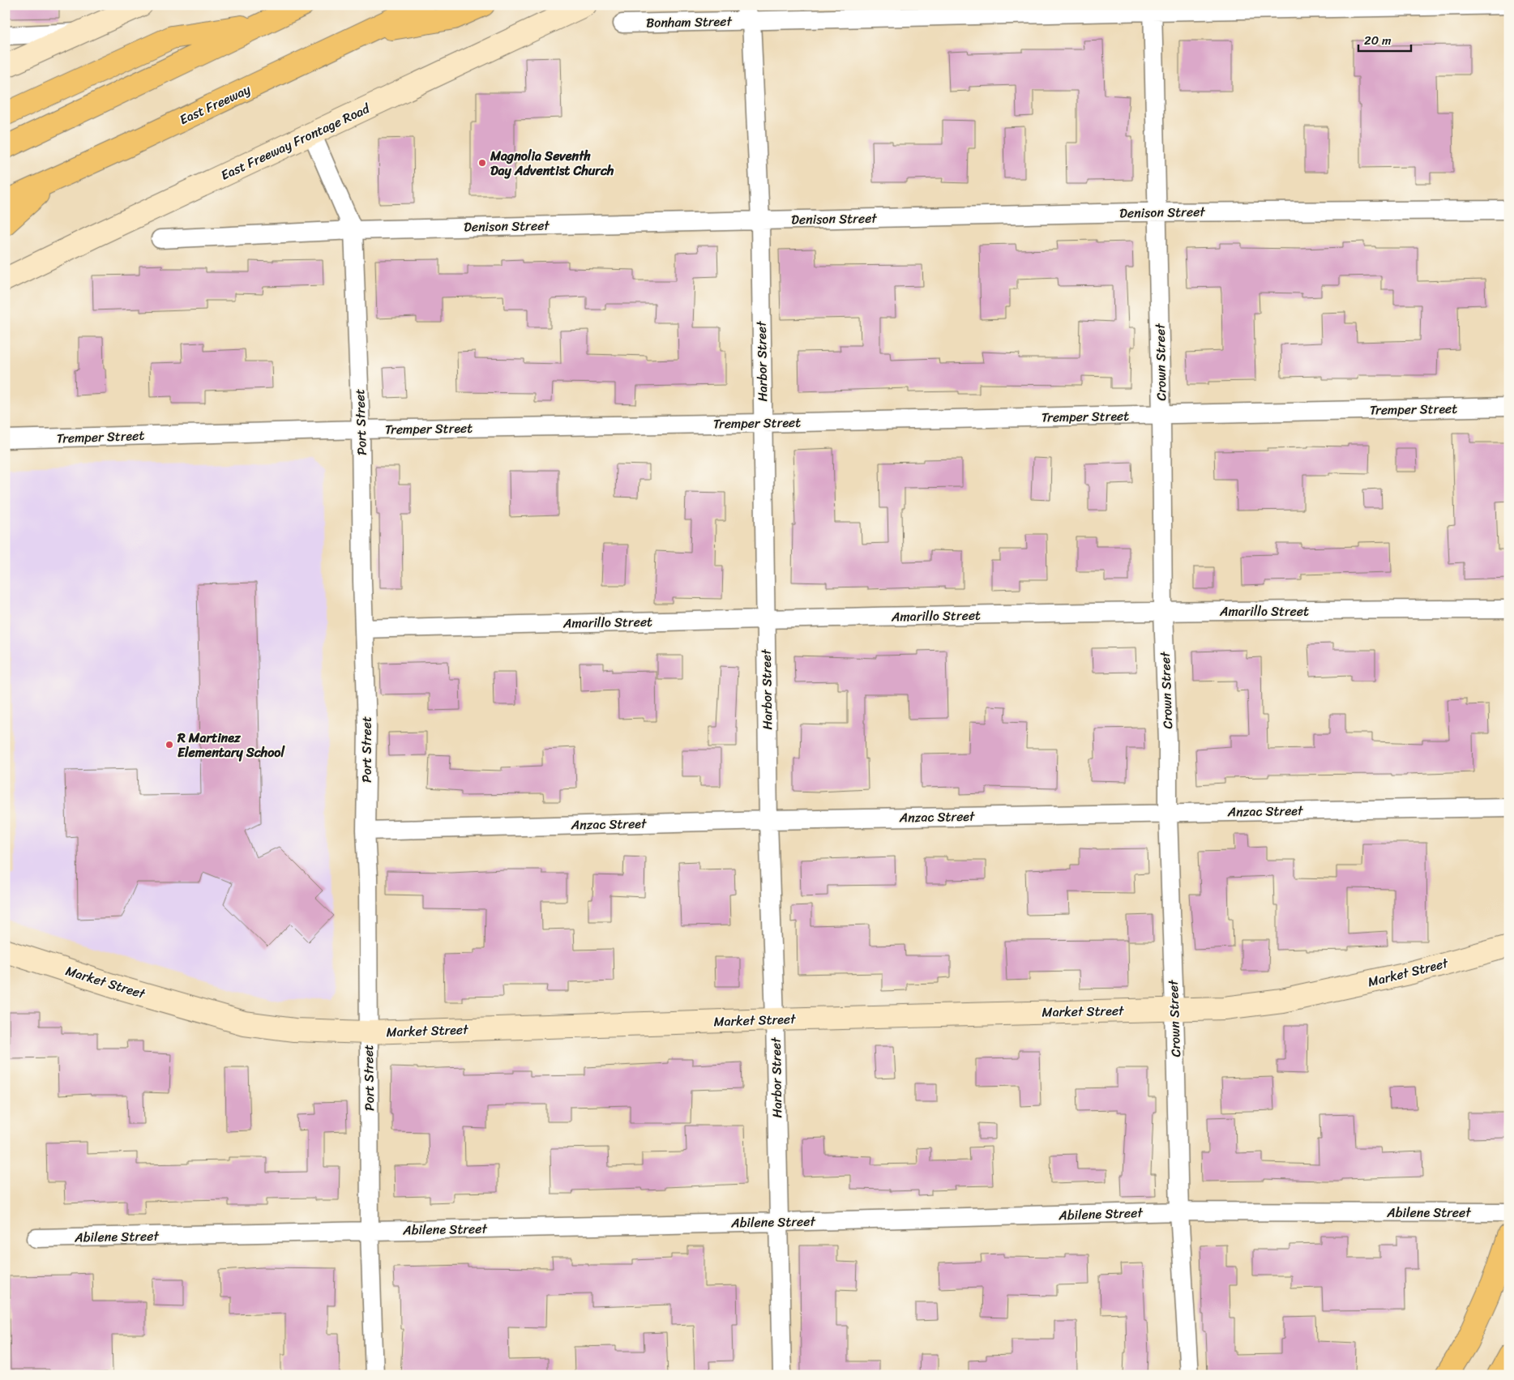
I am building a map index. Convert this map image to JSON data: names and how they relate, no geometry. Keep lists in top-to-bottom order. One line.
{"streets":{"main road":["East Freeway"],"street":["Bonham Street","East Freeway Frontage Road","Denison Street","Harbor Street","Crown Street","Tremper Street","Port Street","Amarillo Street","Anzac Street","Market Street","Abilene Street"]},"crossings":[["Bonham Street","Harbor Street"],["Bonham Street","Crown Street"],["East Freeway Frontage Road","Port Street"],["Denison Street","Harbor Street"],["Denison Street","Crown Street"],["Denison Street","Port Street"],["Harbor Street","Tremper Street"],["Harbor Street","Amarillo Street"],["Harbor Street","Anzac Street"],["Harbor Street","Market Street"],["Harbor Street","Abilene Street"],["Crown Street","Tremper Street"],["Crown Street","Amarillo Street"],["Crown Street","Anzac Street"],["Crown Street","Market Street"],["Crown Street","Abilene Street"],["Tremper Street","Port Street"],["Port Street","Amarillo Street"],["Port Street","Anzac Street"],["Port Street","Market Street"],["Port Street","Abilene Street"]],"places":["Magnolia Seventh Day Adventist Church","R Martinez Elementary School"],"scale_bar":"20 m"}
